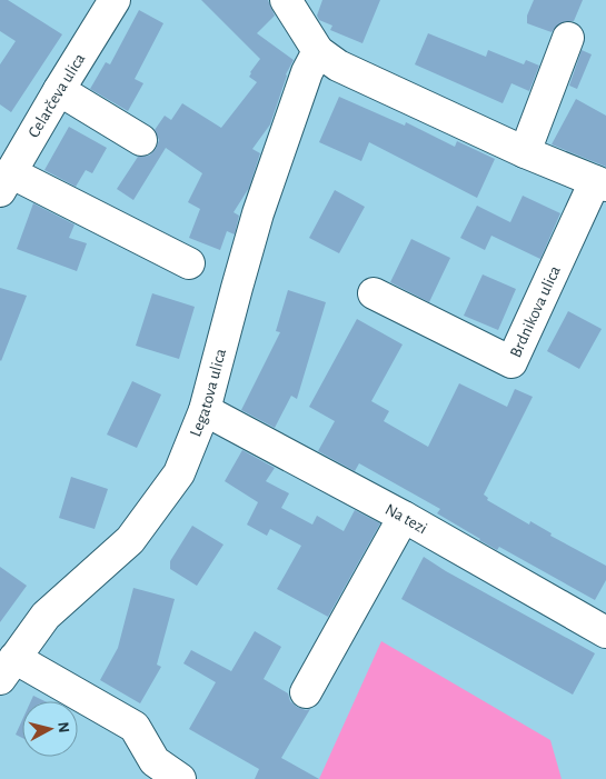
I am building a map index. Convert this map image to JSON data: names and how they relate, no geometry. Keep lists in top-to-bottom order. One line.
{"streets":{"street":["Celarčeva ulica","Brdnikova ulica","Legatova ulica","Na tezi"]},"crossings":[["Brdnikova ulica","Legatova ulica"],["Legatova ulica","Na tezi"]],"north":"right"}
